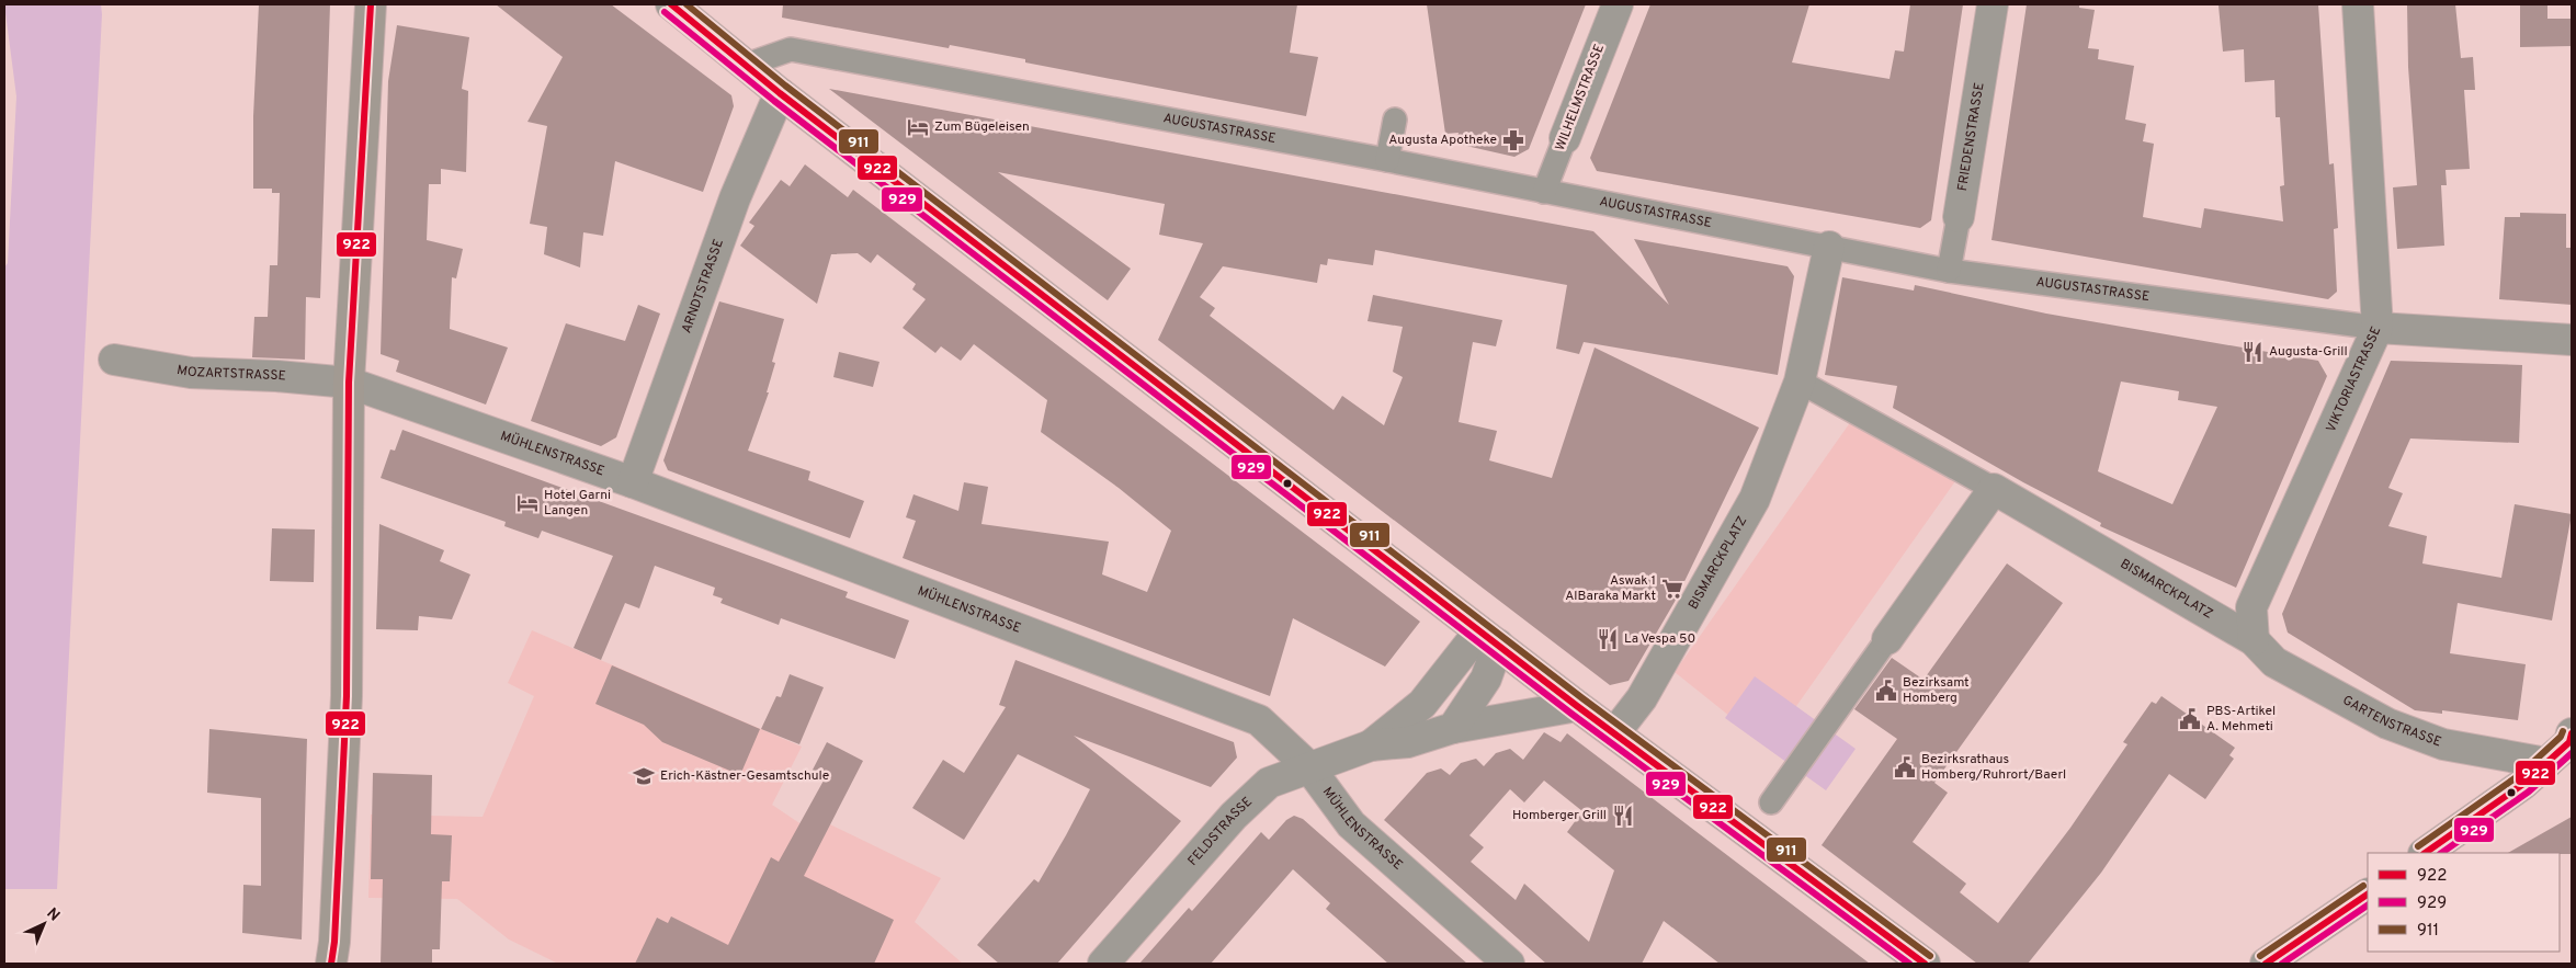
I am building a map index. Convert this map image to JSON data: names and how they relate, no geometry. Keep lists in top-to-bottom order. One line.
{"streets":{"street":["WILHELMSTRASSE","AUGUSTASTRASSE","FRIEDENSTRASSE","ARNDTSTRASSE","MOZARTSTRASSE","VIKTORIASTRASSE","MÜHLENSTRASSE","BISMARCKPLATZ","GARTENSTRASSE","FELDSTRASSE"]},"crossings":[["WILHELMSTRASSE","AUGUSTASTRASSE"],["AUGUSTASTRASSE","FRIEDENSTRASSE"],["AUGUSTASTRASSE","VIKTORIASTRASSE"],["AUGUSTASTRASSE","BISMARCKPLATZ"],["ARNDTSTRASSE","MÜHLENSTRASSE"],["MOZARTSTRASSE","MÜHLENSTRASSE"],["VIKTORIASTRASSE","BISMARCKPLATZ"],["VIKTORIASTRASSE","GARTENSTRASSE"],["MÜHLENSTRASSE","FELDSTRASSE"],["BISMARCKPLATZ","GARTENSTRASSE"]],"places":{"hotel":["Zum Bügeleisen","Hotel Garni Langen"],"pharmacy":["Augusta Apotheke"],"restaurant":["Augusta-Grill","La Vespa 50","Homberger Grill"],"supermarket":["Aswak 1 AlBaraka Markt"],"public building":["Bezirksamt Homberg","PBS-Artikel A. Mehmeti","Bezirksrathaus Homberg/Ruhrort/Baerl"],"school or university":["Erich-Kästner-Gesamtschule"]},"lines":["transit line 922","transit line 911","transit line 929"],"legend":["922","929","911"],"north":"top right"}
